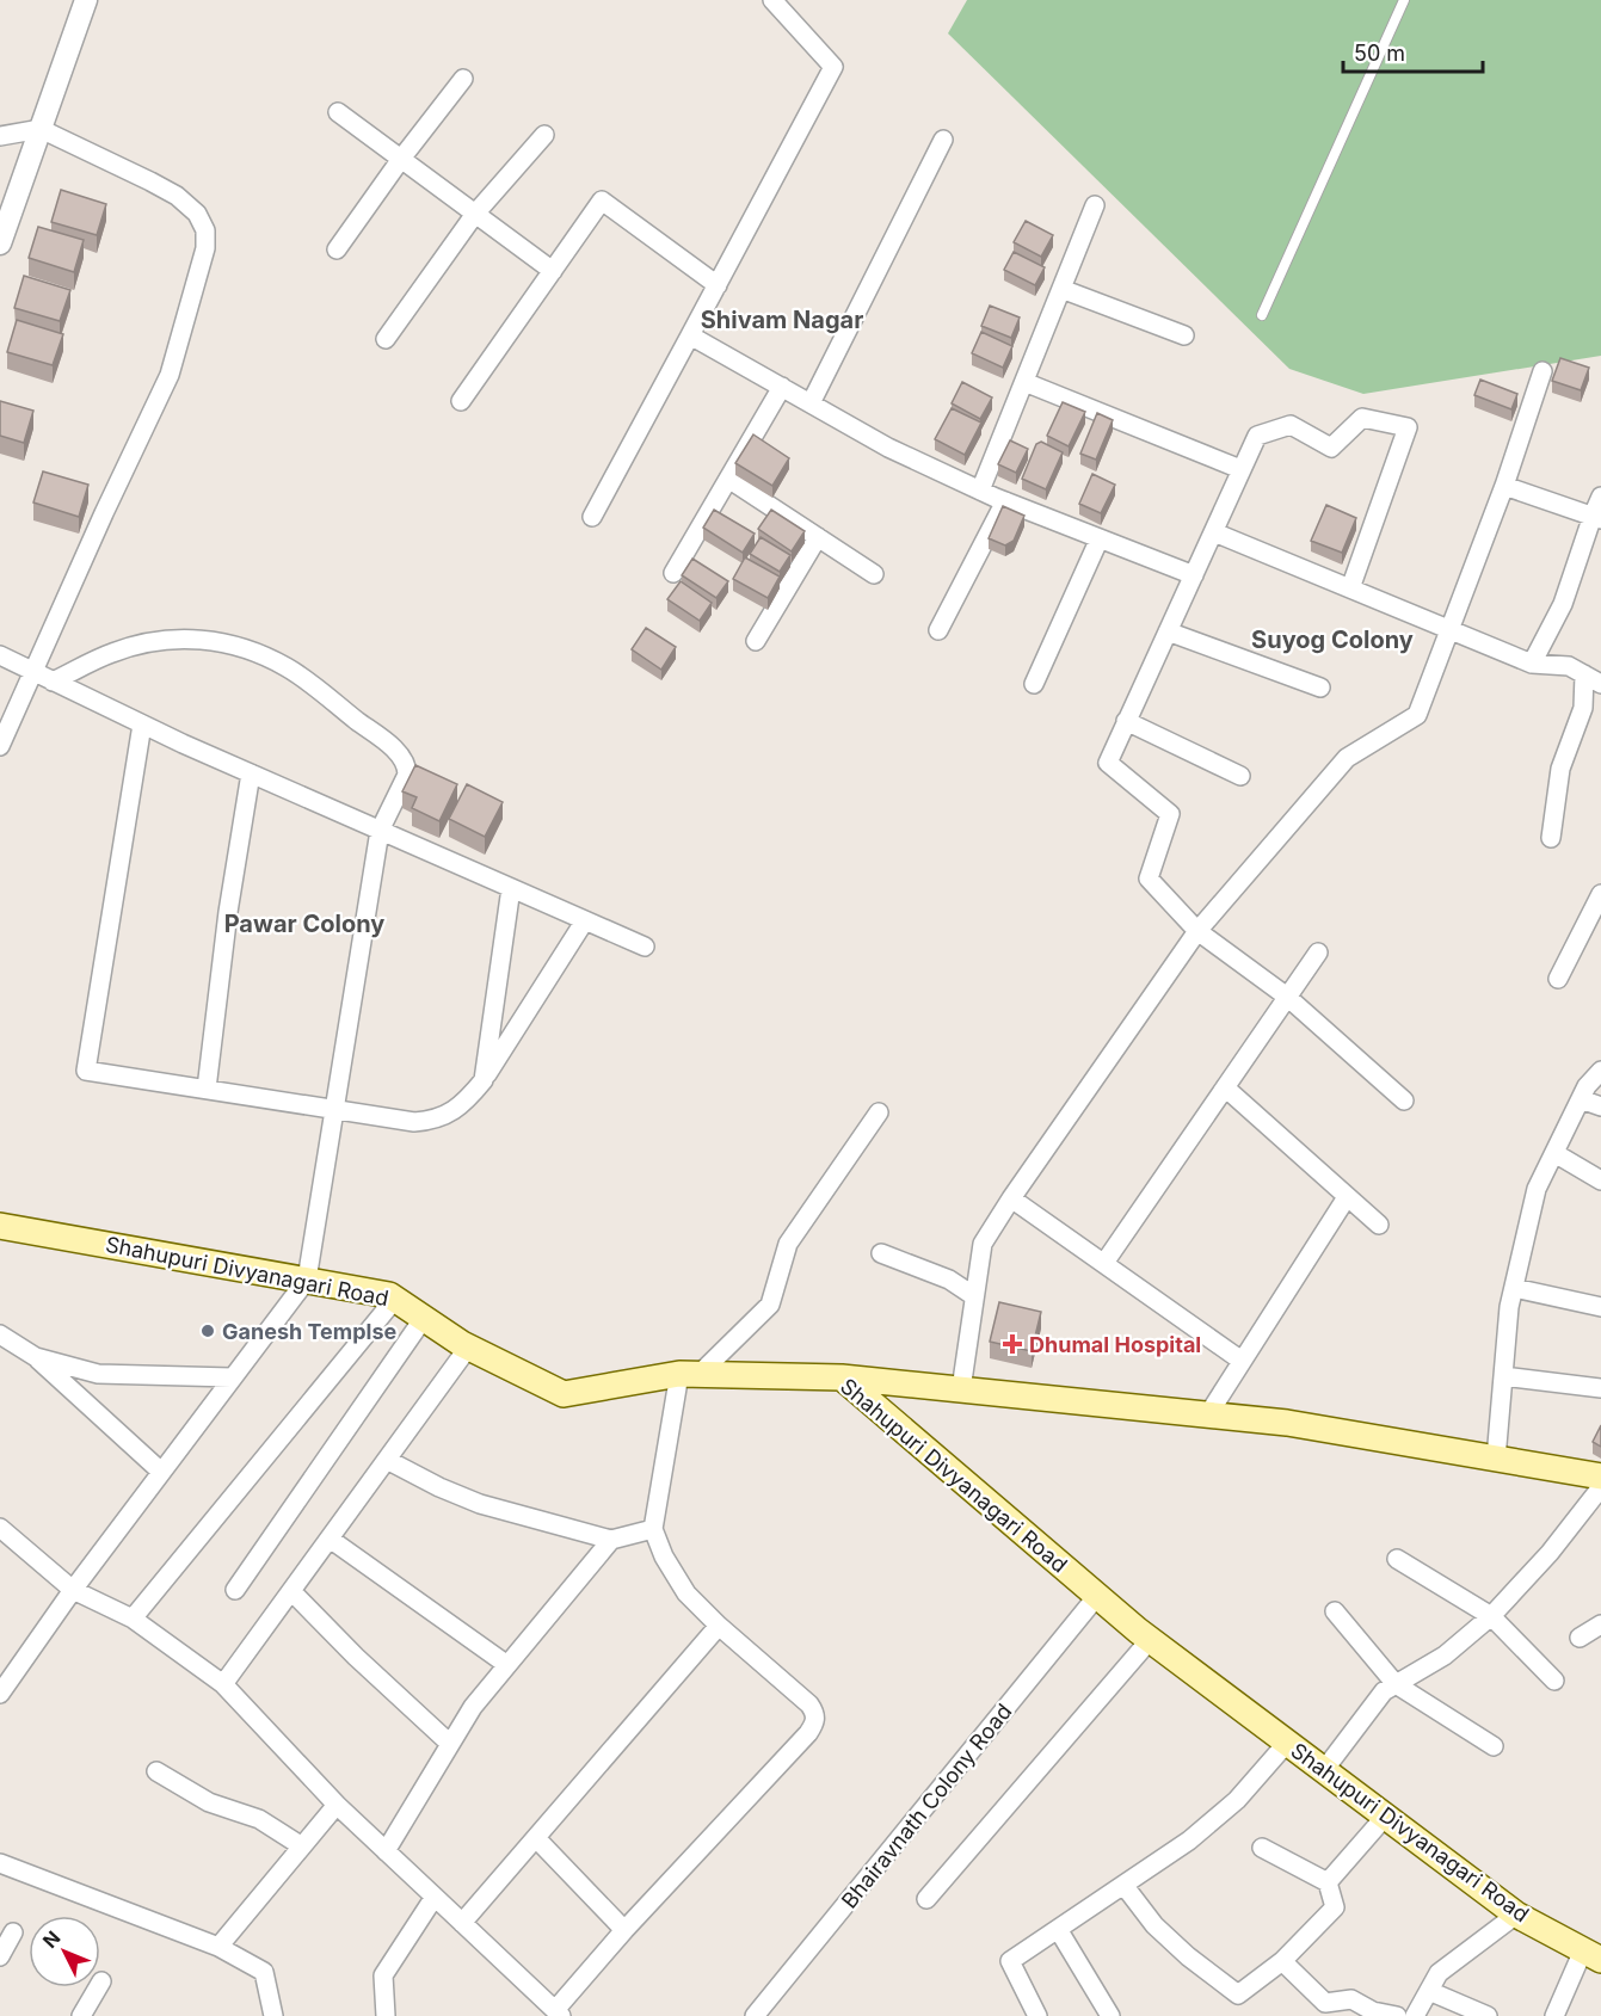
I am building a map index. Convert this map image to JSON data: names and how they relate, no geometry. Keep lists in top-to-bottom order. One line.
{"streets":{"main road":["Shahupuri Divyanagari Road"],"street":["Bhairavnath Colony Road"]},"crossings":[["Shahupuri Divyanagari Road","Bhairavnath Colony Road"]],"districts":["Shivam Nagar","Suyog Colony","Pawar Colony"],"places":{"other":["Ganesh Templse"],"health":["Dhumal Hospital"]},"scale_bar":"50 m","north":"top left"}
